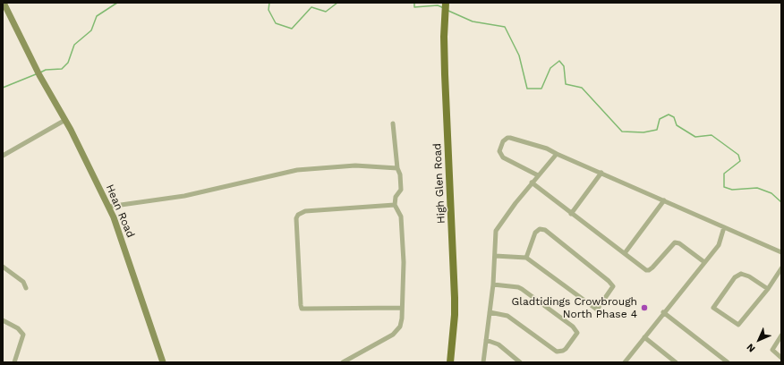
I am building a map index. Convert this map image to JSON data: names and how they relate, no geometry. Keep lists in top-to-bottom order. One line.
{"streets":{"main road":["High Glen Road"],"street":["Hean Road"]},"places":["Gladtidings Crowbrough North Phase 4"],"north":"bottom left"}
